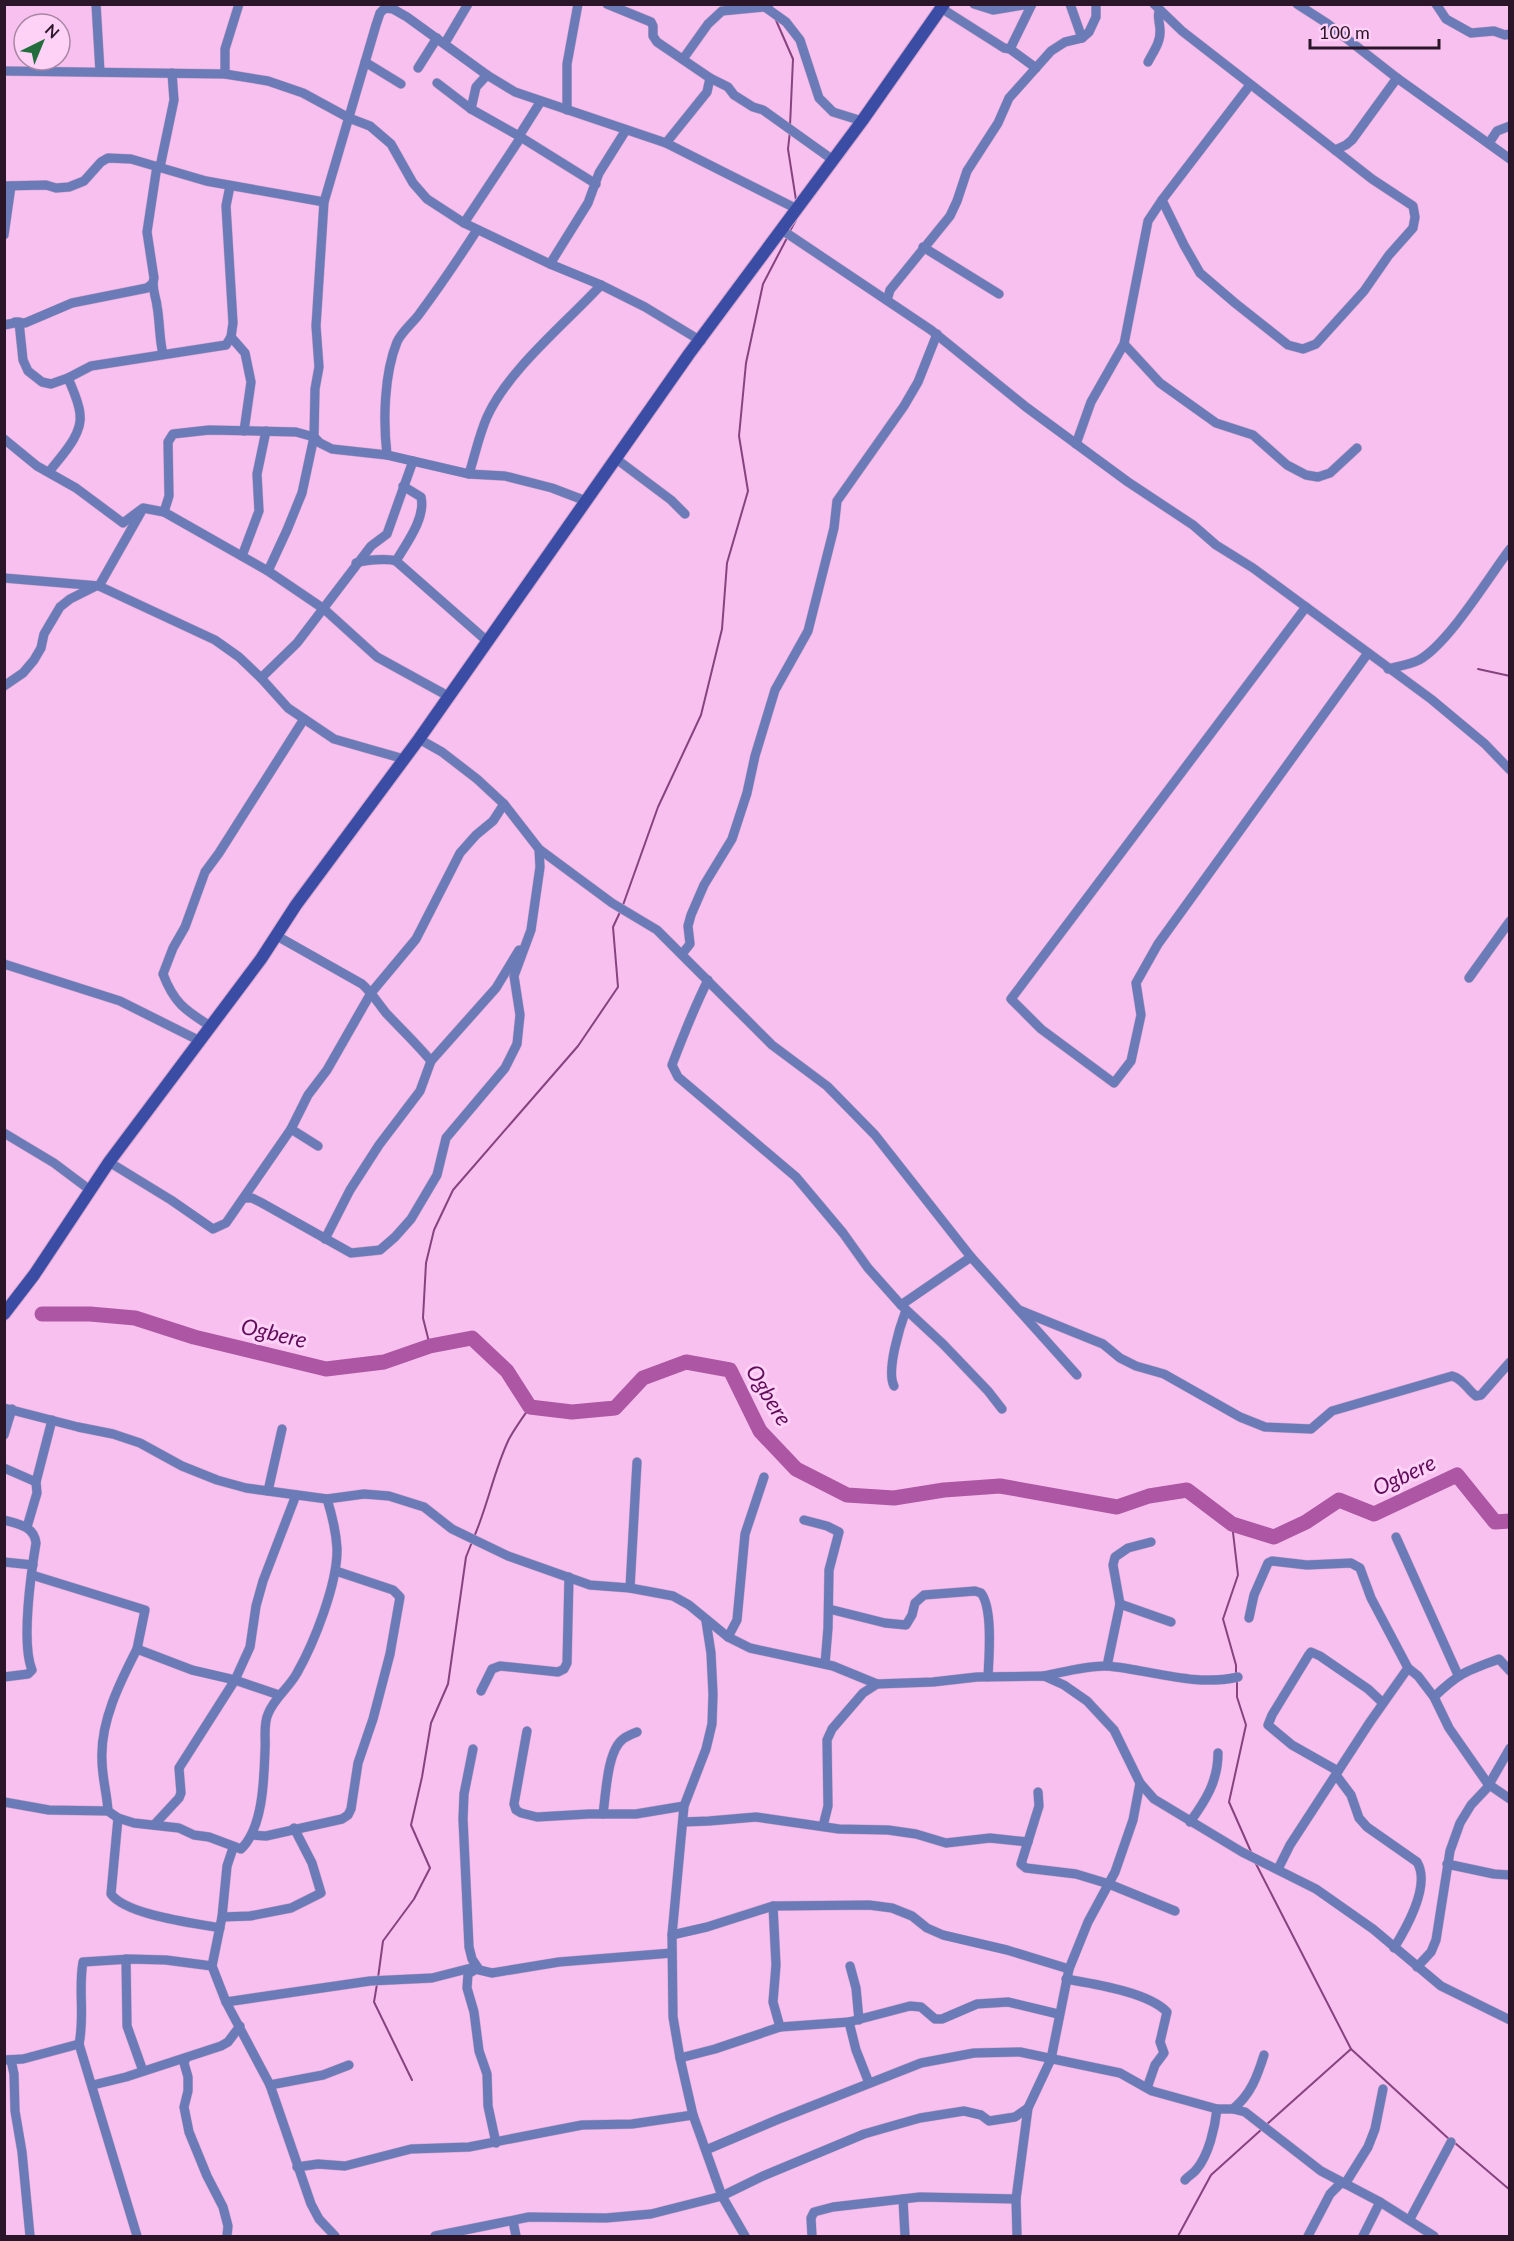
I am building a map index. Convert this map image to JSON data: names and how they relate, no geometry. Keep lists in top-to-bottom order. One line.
{"water":["Ogbere"],"scale_bar":"100 m","north":"top right"}
